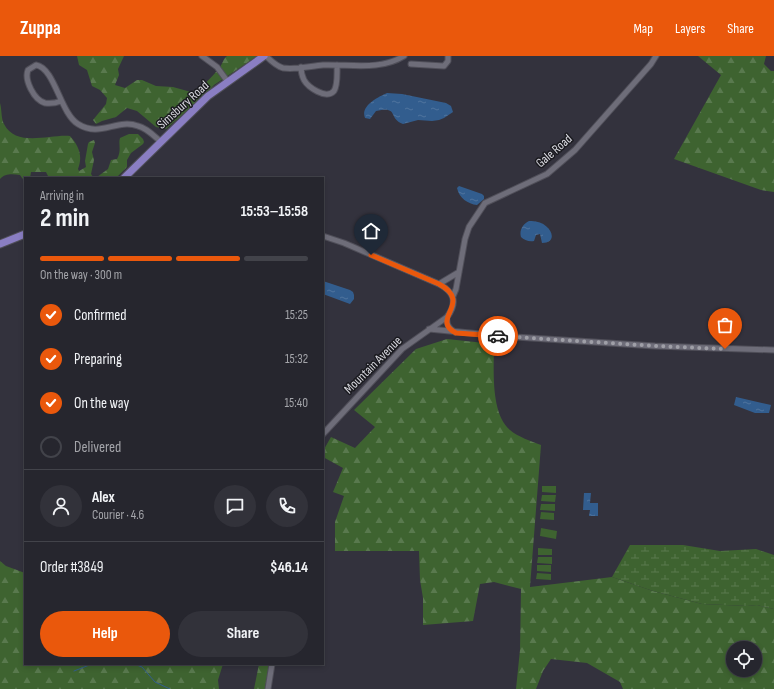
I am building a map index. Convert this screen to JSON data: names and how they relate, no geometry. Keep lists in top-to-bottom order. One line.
{"streets":{"main road":["Simsbury Road"],"street":["Gale Road","Mountain Avenue"]},"page":{"header":"Zuppa","nav":["Map","Layers","Share"],"heading":["2 min","Arriving in","15:53–15:58"],"panel":["Alex","Courier · 4.6","Order #3849","$46.14"],"bar":"On the way · 300 m","list":[["Confirmed","15:25"],["Preparing","15:32"],["On the way","15:40"],"Delivered"],"buttons":["Help","Share"]}}
